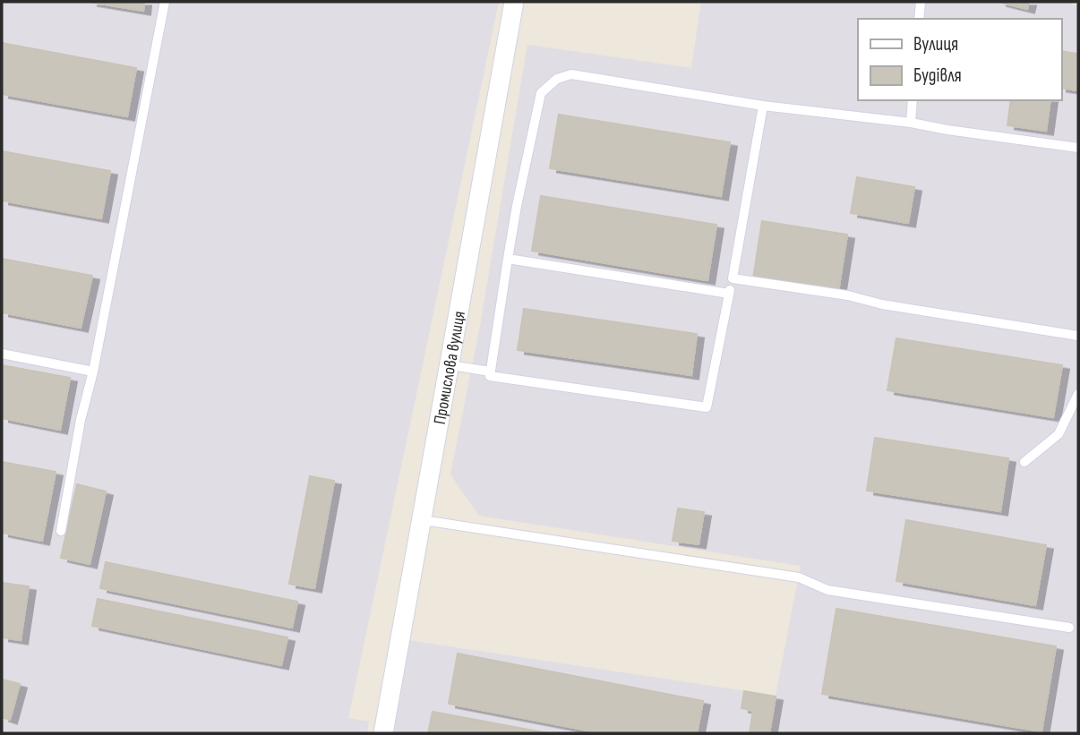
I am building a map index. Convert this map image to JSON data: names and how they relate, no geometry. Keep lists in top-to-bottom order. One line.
{"streets":{"street":["Промислова вулиця"]},"legend":["Вулиця","Будівля"]}
